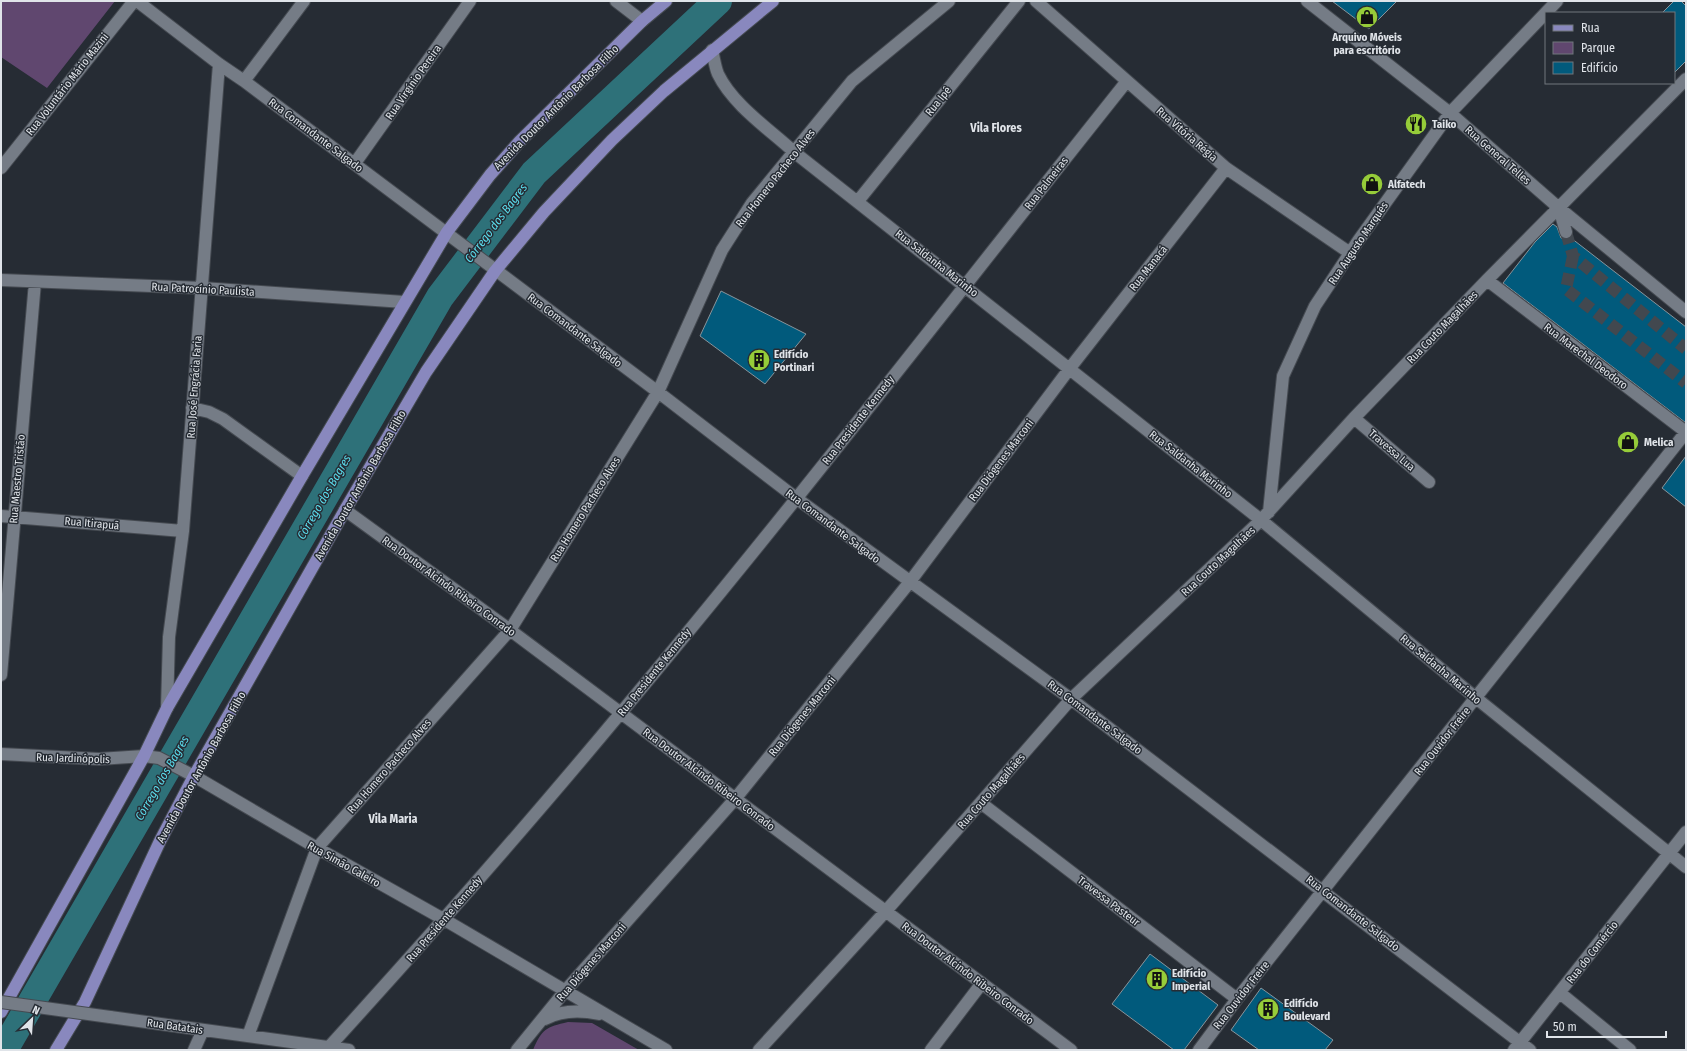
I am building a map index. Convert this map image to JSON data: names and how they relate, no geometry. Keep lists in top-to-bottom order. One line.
{"streets":{"main road":["Avenida Doutor Antônio Barbosa Filho"],"street":["Rua Virgínio Pereira","Rua Voluntário Mário Mazini","Rua Ipê","Rua Vitória Régia","Rua Comandante Salgado","Rua General Telles","Rua Homero Pacheco Alves","Rua Palmeiras","Rua Augusto Marquês","Rua Saldanha Marinho","Rua Manacá","Rua Patrocínio Paulista","Rua Couto Magalhães","Rua Marechal Deodoro","Rua José Engrácia Faria","Rua Presidente Kennedy","Travessa Lua","Rua Diógenes Marconi","Rua Maestro Tristão","Rua Itirapuã","Rua Doutor Alcindo Ribeiro Conrado","Rua Ouvidor Freire","Rua Jardinópolis","Rua Simão Caleiro","Travessa Pasteur","Rua do Comércio","Rua Batatais"]},"crossings":[["Rua Virgínio Pereira","Rua Comandante Salgado"],["Rua Ipê","Rua Saldanha Marinho"],["Avenida Doutor Antônio Barbosa Filho","Rua Comandante Salgado"],["Avenida Doutor Antônio Barbosa Filho","Rua Saldanha Marinho"],["Avenida Doutor Antônio Barbosa Filho","Rua Patrocínio Paulista"],["Avenida Doutor Antônio Barbosa Filho","Rua José Engrácia Faria"],["Avenida Doutor Antônio Barbosa Filho","Rua Doutor Alcindo Ribeiro Conrado"],["Avenida Doutor Antônio Barbosa Filho","Rua Jardinópolis"],["Avenida Doutor Antônio Barbosa Filho","Rua Simão Caleiro"],["Rua Vitória Régia","Rua Palmeiras"],["Rua Vitória Régia","Rua Augusto Marquês"],["Rua Vitória Régia","Rua Manacá"],["Rua Comandante Salgado","Rua Homero Pacheco Alves"],["Rua Comandante Salgado","Rua Couto Magalhães"],["Rua Comandante Salgado","Rua José Engrácia Faria"],["Rua Comandante Salgado","Rua Presidente Kennedy"],["Rua Comandante Salgado","Rua Diógenes Marconi"],["Rua Comandante Salgado","Rua Ouvidor Freire"],["Rua Comandante Salgado","Rua do Comércio"],["Rua General Telles","Rua Augusto Marquês"],["Rua General Telles","Rua Couto Magalhães"],["Rua Homero Pacheco Alves","Rua Saldanha Marinho"],["Rua Homero Pacheco Alves","Rua Doutor Alcindo Ribeiro Conrado"],["Rua Homero Pacheco Alves","Rua Simão Caleiro"],["Rua Homero Pacheco Alves","Rua Batatais"],["Rua Palmeiras","Rua Saldanha Marinho"],["Rua Palmeiras","Rua Presidente Kennedy"],["Rua Augusto Marquês","Rua Saldanha Marinho"],["Rua Augusto Marquês","Rua Couto Magalhães"],["Rua Saldanha Marinho","Rua Manacá"],["Rua Saldanha Marinho","Rua Couto Magalhães"],["Rua Saldanha Marinho","Rua Presidente Kennedy"],["Rua Saldanha Marinho","Rua Diógenes Marconi"],["Rua Saldanha Marinho","Rua Ouvidor Freire"],["Rua Saldanha Marinho","Rua do Comércio"],["Rua Manacá","Rua Diógenes Marconi"],["Rua Patrocínio Paulista","Rua José Engrácia Faria"],["Rua Patrocínio Paulista","Rua Maestro Tristão"],["Rua Couto Magalhães","Rua Marechal Deodoro"],["Rua Couto Magalhães","Travessa Lua"],["Rua Couto Magalhães","Rua Doutor Alcindo Ribeiro Conrado"],["Rua Couto Magalhães","Travessa Pasteur"],["Rua Marechal Deodoro","Rua Ouvidor Freire"],["Rua José Engrácia Faria","Rua Itirapuã"],["Rua Presidente Kennedy","Rua Doutor Alcindo Ribeiro Conrado"],["Rua Presidente Kennedy","Rua Simão Caleiro"],["Rua Presidente Kennedy","Rua Batatais"],["Rua Diógenes Marconi","Rua Doutor Alcindo Ribeiro Conrado"],["Rua Diógenes Marconi","Rua Simão Caleiro"],["Rua Maestro Tristão","Rua Itirapuã"],["Rua Ouvidor Freire","Travessa Pasteur"],["Rua Jardinópolis","Rua Simão Caleiro"]],"districts":["Vila Flores","Vila Maria"],"water":["Córrego dos Bagres"],"places":{"shop":["Arquivo Móveis para escritório","Alfatech","Melica"],"restaurant":["Taiko"],"building":["Edifício Portinari","Edifício Imperial","Edifício Boulevard"]},"legend":["Rua","Parque","Edifício"],"scale_bar":"50 m","north":"top right"}
